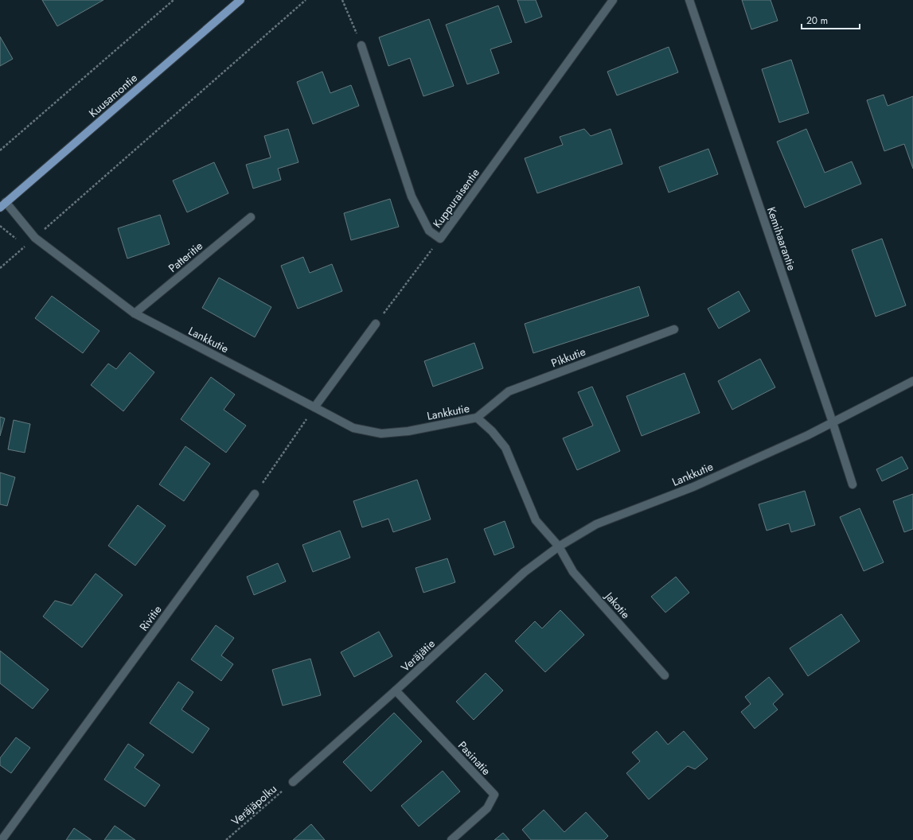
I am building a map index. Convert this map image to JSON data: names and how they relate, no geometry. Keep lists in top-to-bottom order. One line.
{"streets":{"main road":["Kuusamontie"],"street":["Kuppuraisentie","Kemihaarantie","Patteritie","Lankkutie","Pikkutie","Jakotie","Rivitie","Veräjätie","Pasinatie"],"path":["Veräjäpolku"]},"crossings":[["Kuusamontie","Lankkutie"],["Kemihaarantie","Lankkutie"],["Patteritie","Lankkutie"],["Lankkutie","Pikkutie"],["Lankkutie","Jakotie"],["Lankkutie","Veräjätie"],["Jakotie","Veräjätie"],["Veräjätie","Pasinatie"],["Veräjätie","Veräjäpolku"]],"scale_bar":"20 m"}
